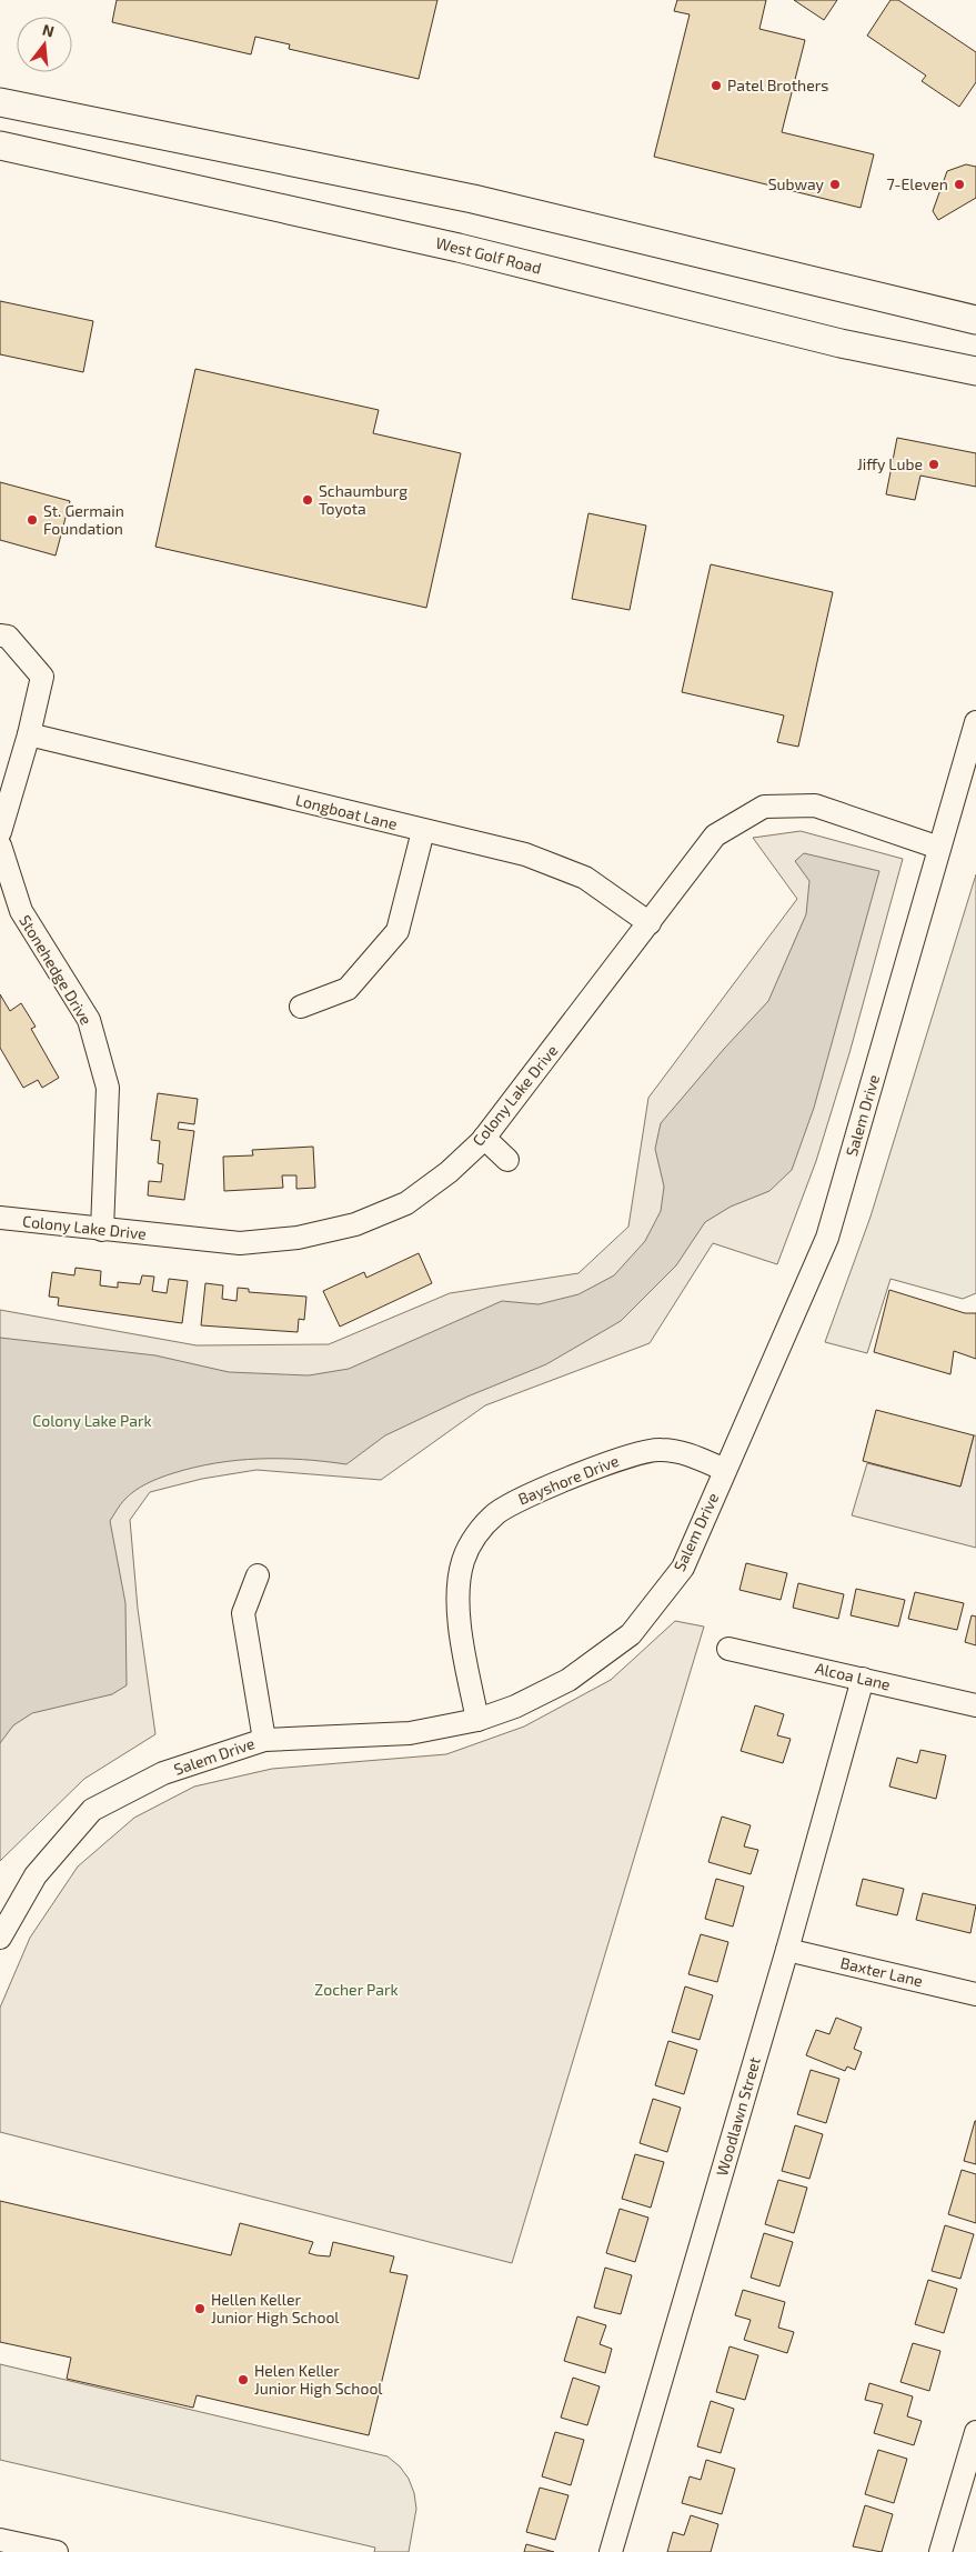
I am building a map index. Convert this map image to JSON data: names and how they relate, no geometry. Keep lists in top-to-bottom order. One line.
{"streets":{"main road":["West Golf Road"],"street":["Longboat Lane","Stonehedge Drive","Colony Lake Drive","Salem Drive","Bayshore Drive","Alcoa Lane","Baxter Lane","Woodlawn Street"]},"crossings":[["Longboat Lane","Colony Lake Drive"],["Stonehedge Drive","Colony Lake Drive"],["Colony Lake Drive","Salem Drive"],["Salem Drive","Bayshore Drive"],["Alcoa Lane","Woodlawn Street"],["Baxter Lane","Woodlawn Street"]],"parks":["Colony Lake Park","Zocher Park"],"places":["Patel Brothers","Subway","7-Eleven","Jiffy Lube","Schaumburg Toyota","St. Germain Foundation","Hellen Keller Junior High School","Helen Keller Junior High School"],"north":"top"}
